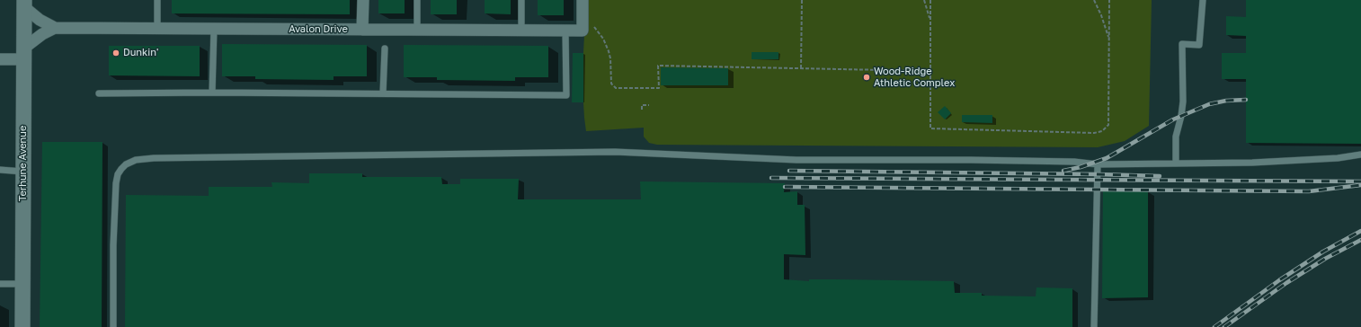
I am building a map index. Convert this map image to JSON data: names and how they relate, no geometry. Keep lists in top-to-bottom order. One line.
{"streets":{"street":["Avalon Drive","Terhune Avenue"]},"crossings":[["Avalon Drive","Terhune Avenue"]],"places":["Dunkin'","Wood-Ridge Athletic Complex"]}
